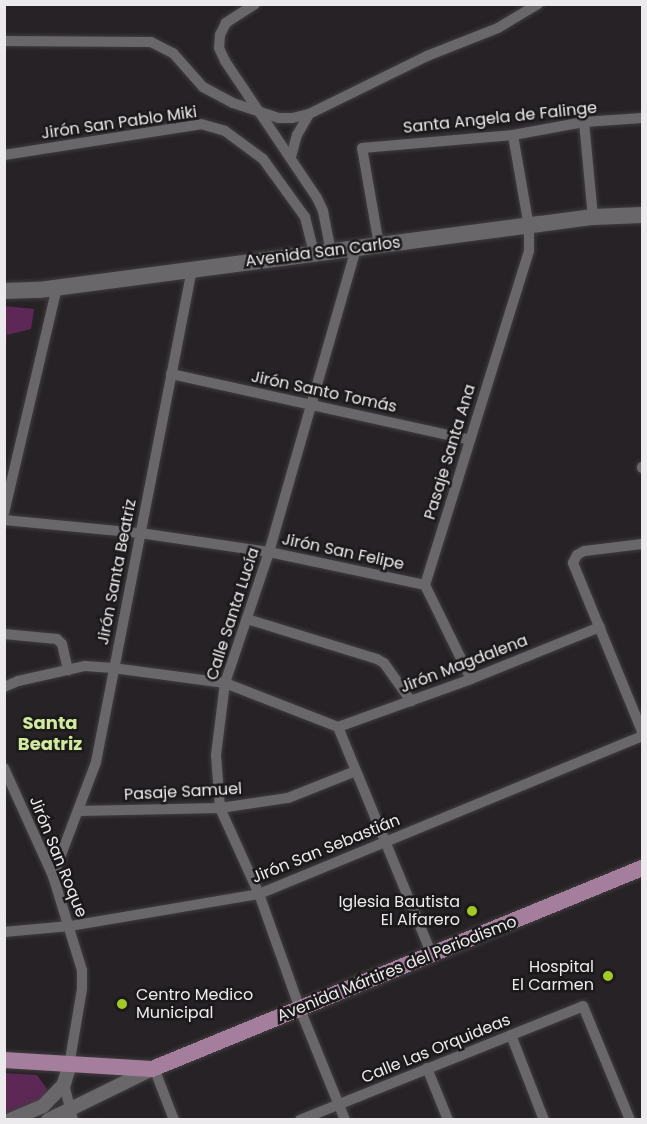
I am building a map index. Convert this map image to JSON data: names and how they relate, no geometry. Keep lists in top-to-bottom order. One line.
{"streets":{"main road":["Avenida San Carlos","Avenida Mártires del Periodismo"],"street":["Santa Angela de Falinge","Jirón San Pablo Miki","Jirón Santo Tomás","Pasaje Santa Ana","Jirón San Felipe","Jirón Santa Beatriz","Calle Santa Lucía","Jirón Magdalena","Pasaje Samuel","Jirón San Sebastián","Jirón San Roque","Calle Las Orquideas"]},"crossings":[["Santa Angela de Falinge","Avenida San Carlos"],["Santa Angela de Falinge","Pasaje Santa Ana"],["Jirón San Pablo Miki","Avenida San Carlos"],["Avenida San Carlos","Pasaje Santa Ana"],["Avenida San Carlos","Jirón Santa Beatriz"],["Avenida San Carlos","Calle Santa Lucía"],["Jirón Santo Tomás","Pasaje Santa Ana"],["Jirón Santo Tomás","Jirón Santa Beatriz"],["Jirón Santo Tomás","Calle Santa Lucía"],["Pasaje Santa Ana","Jirón San Felipe"],["Jirón San Felipe","Jirón Santa Beatriz"],["Jirón San Felipe","Calle Santa Lucía"],["Jirón Santa Beatriz","Pasaje Samuel"],["Jirón Santa Beatriz","Jirón San Roque"],["Calle Santa Lucía","Pasaje Samuel"],["Calle Santa Lucía","Jirón San Sebastián"],["Calle Santa Lucía","Avenida Mártires del Periodismo"],["Calle Santa Lucía","Calle Las Orquideas"],["Jirón San Sebastián","Jirón San Roque"],["Jirón San Roque","Avenida Mártires del Periodismo"]],"districts":["Santa Beatriz"],"places":["Iglesia Bautista El Alfarero","Hospital El Carmen","Centro Medico Municipal"]}
